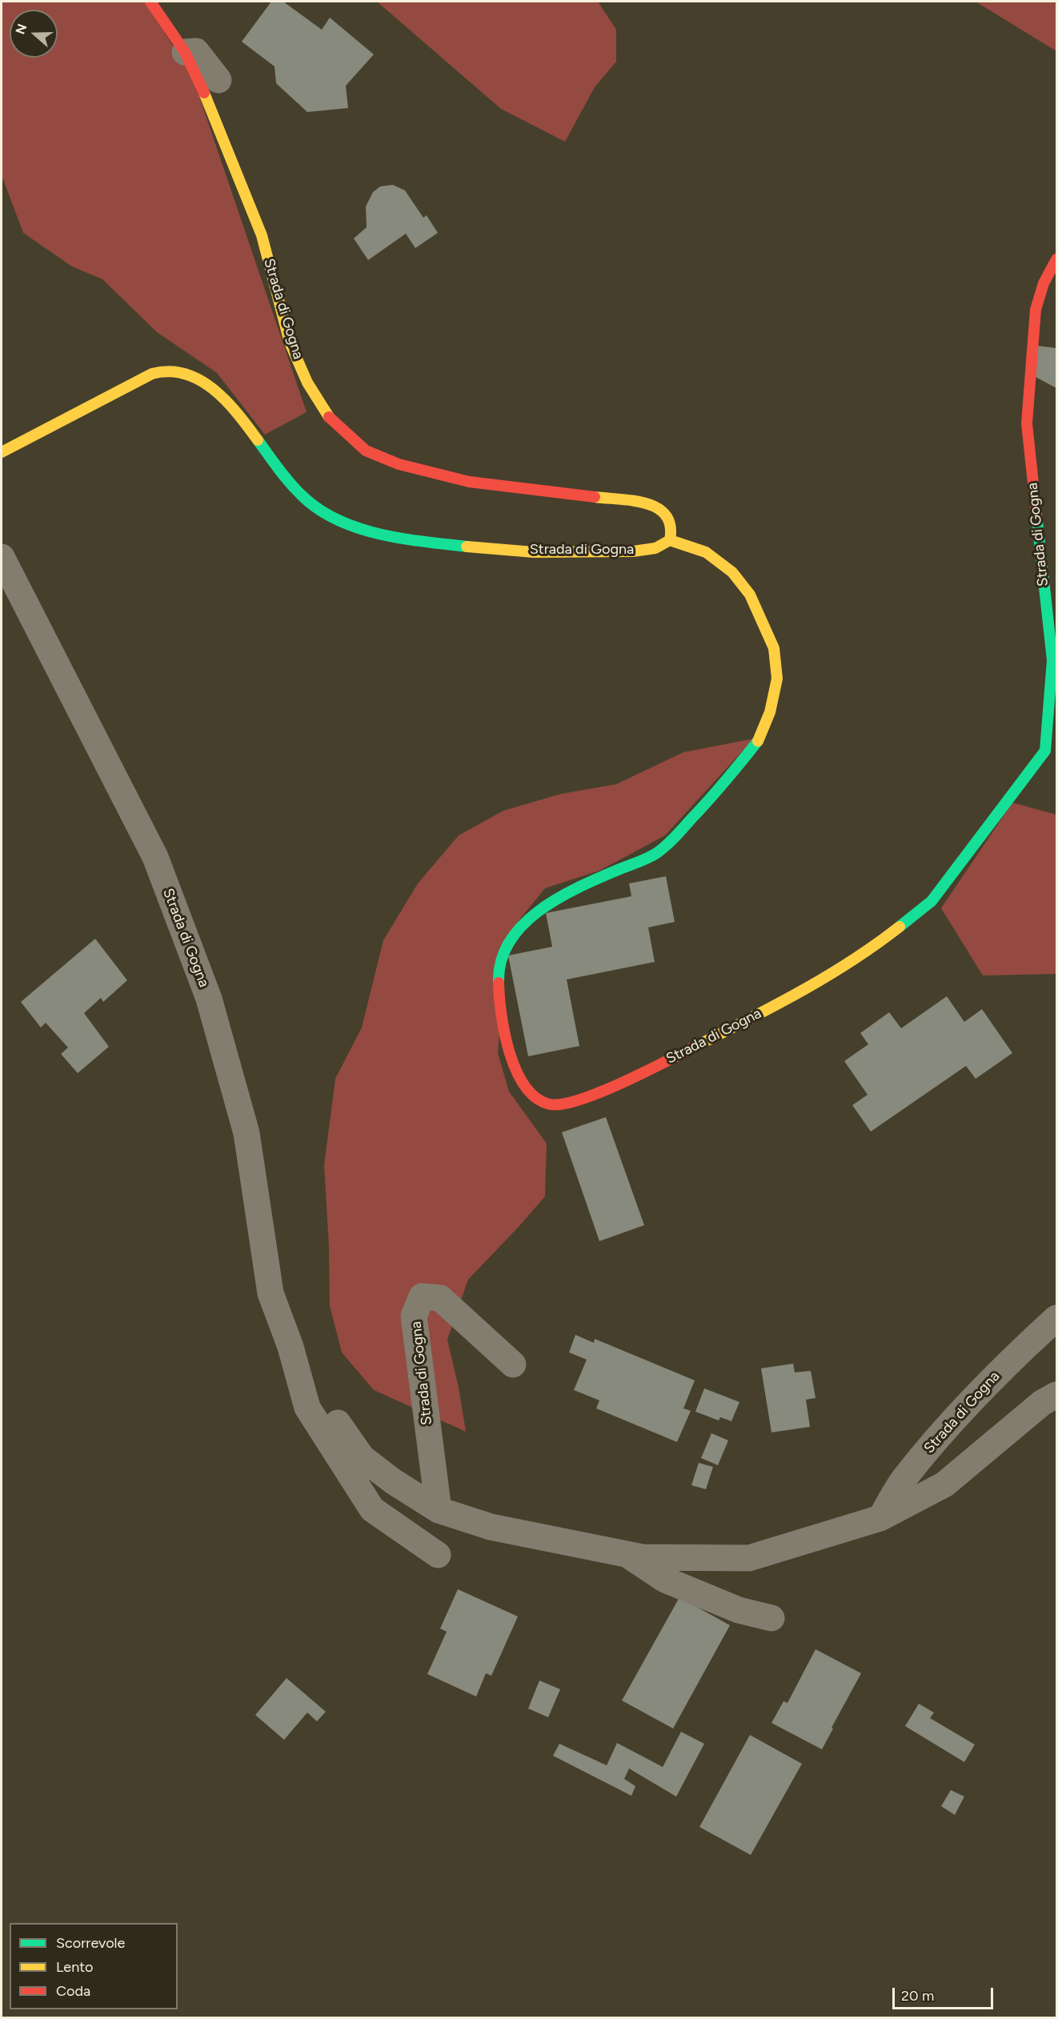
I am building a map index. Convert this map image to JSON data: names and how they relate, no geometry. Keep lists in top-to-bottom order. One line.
{"streets":{"street":["Strada di Gogna"]},"legend":["Scorrevole","Lento","Coda"],"scale_bar":"20 m","north":"left"}
